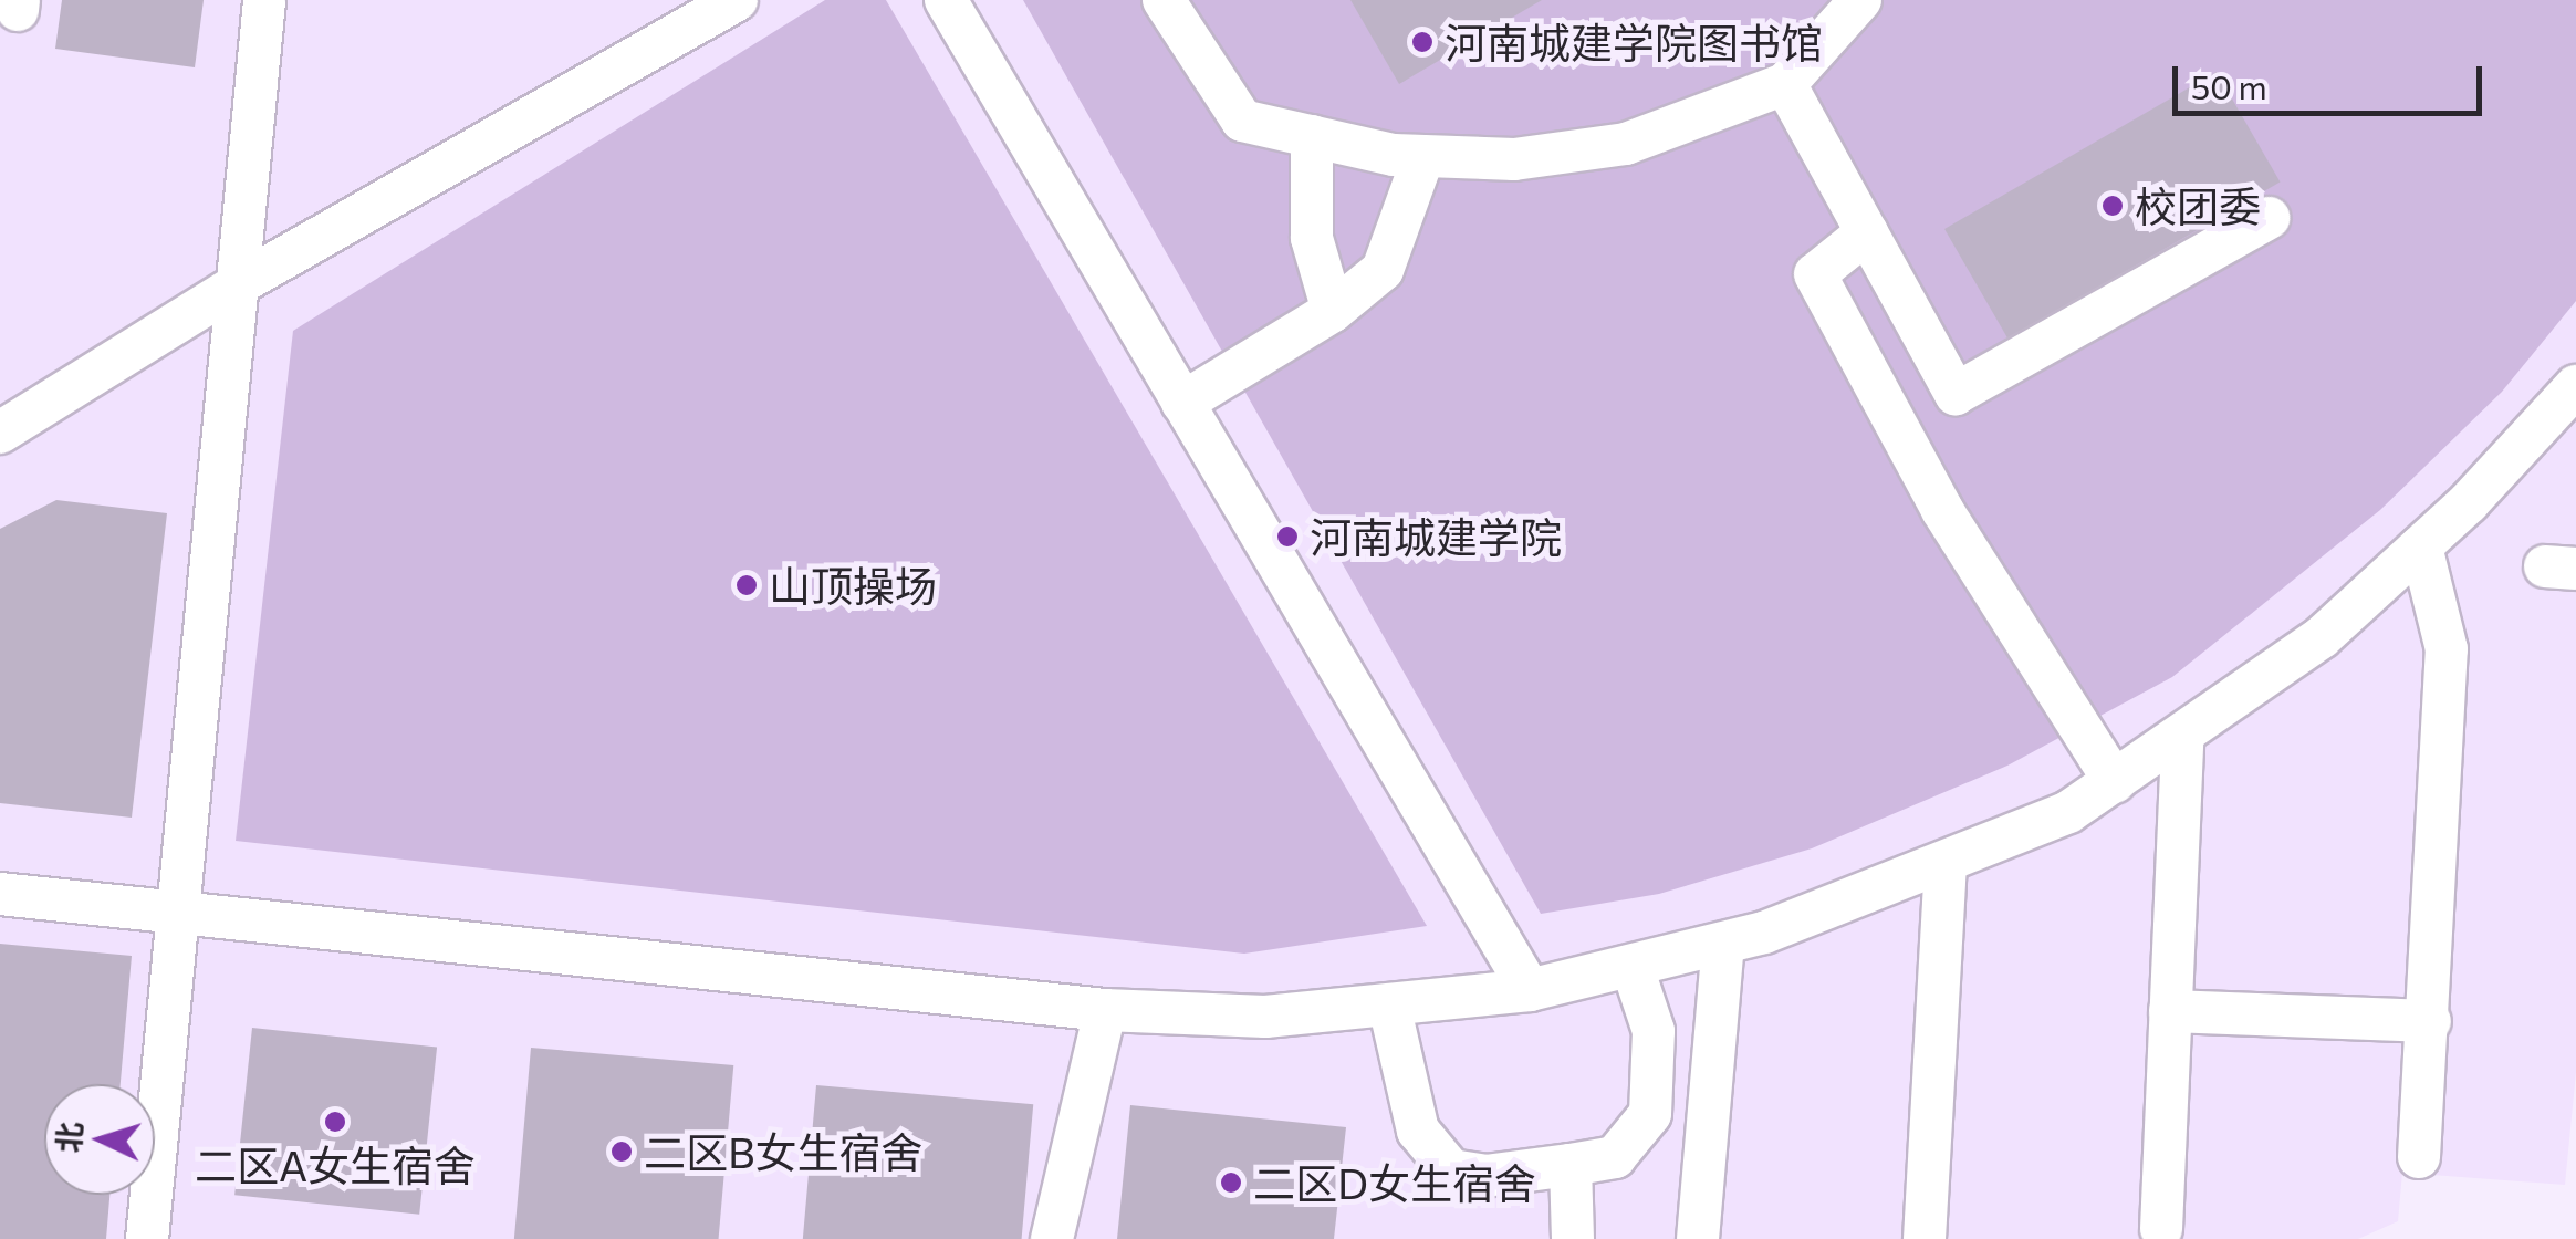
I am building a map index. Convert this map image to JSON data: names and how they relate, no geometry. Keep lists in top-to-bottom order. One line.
{"places":["河南城建学院图书馆","校团委","河南城建学院","山顶操场","二区A女生宿舍","二区B女生宿舍","二区D女生宿舍"],"scale_bar":"50 m","north":"left"}
